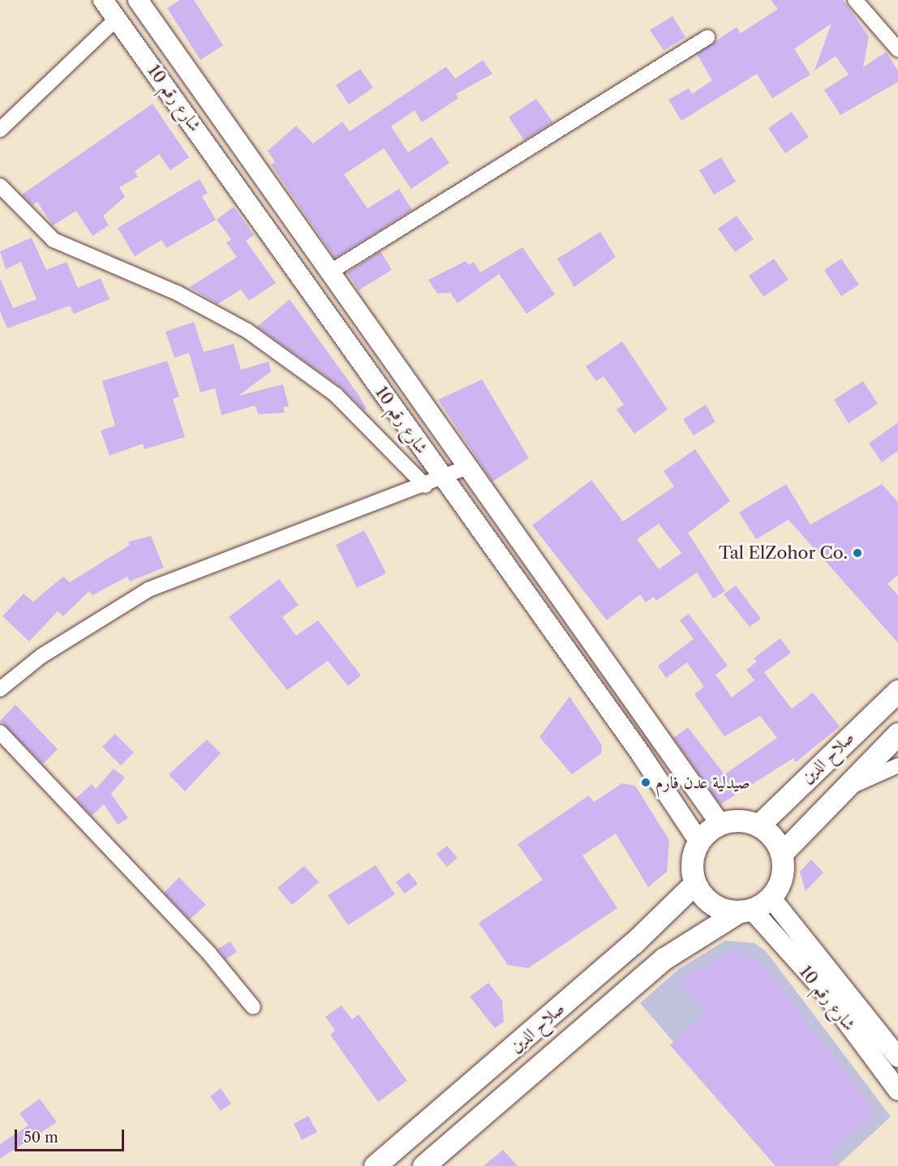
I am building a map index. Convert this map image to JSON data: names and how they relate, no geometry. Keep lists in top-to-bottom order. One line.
{"streets":{"highway":["صلاح الدين"],"main road":["شارع رقم 10"]},"crossings":[["شارع رقم 10","صلاح الدين"]],"places":["Tal ElZohor Co.","صيدلية عدن فارم"],"scale_bar":"50 m"}
